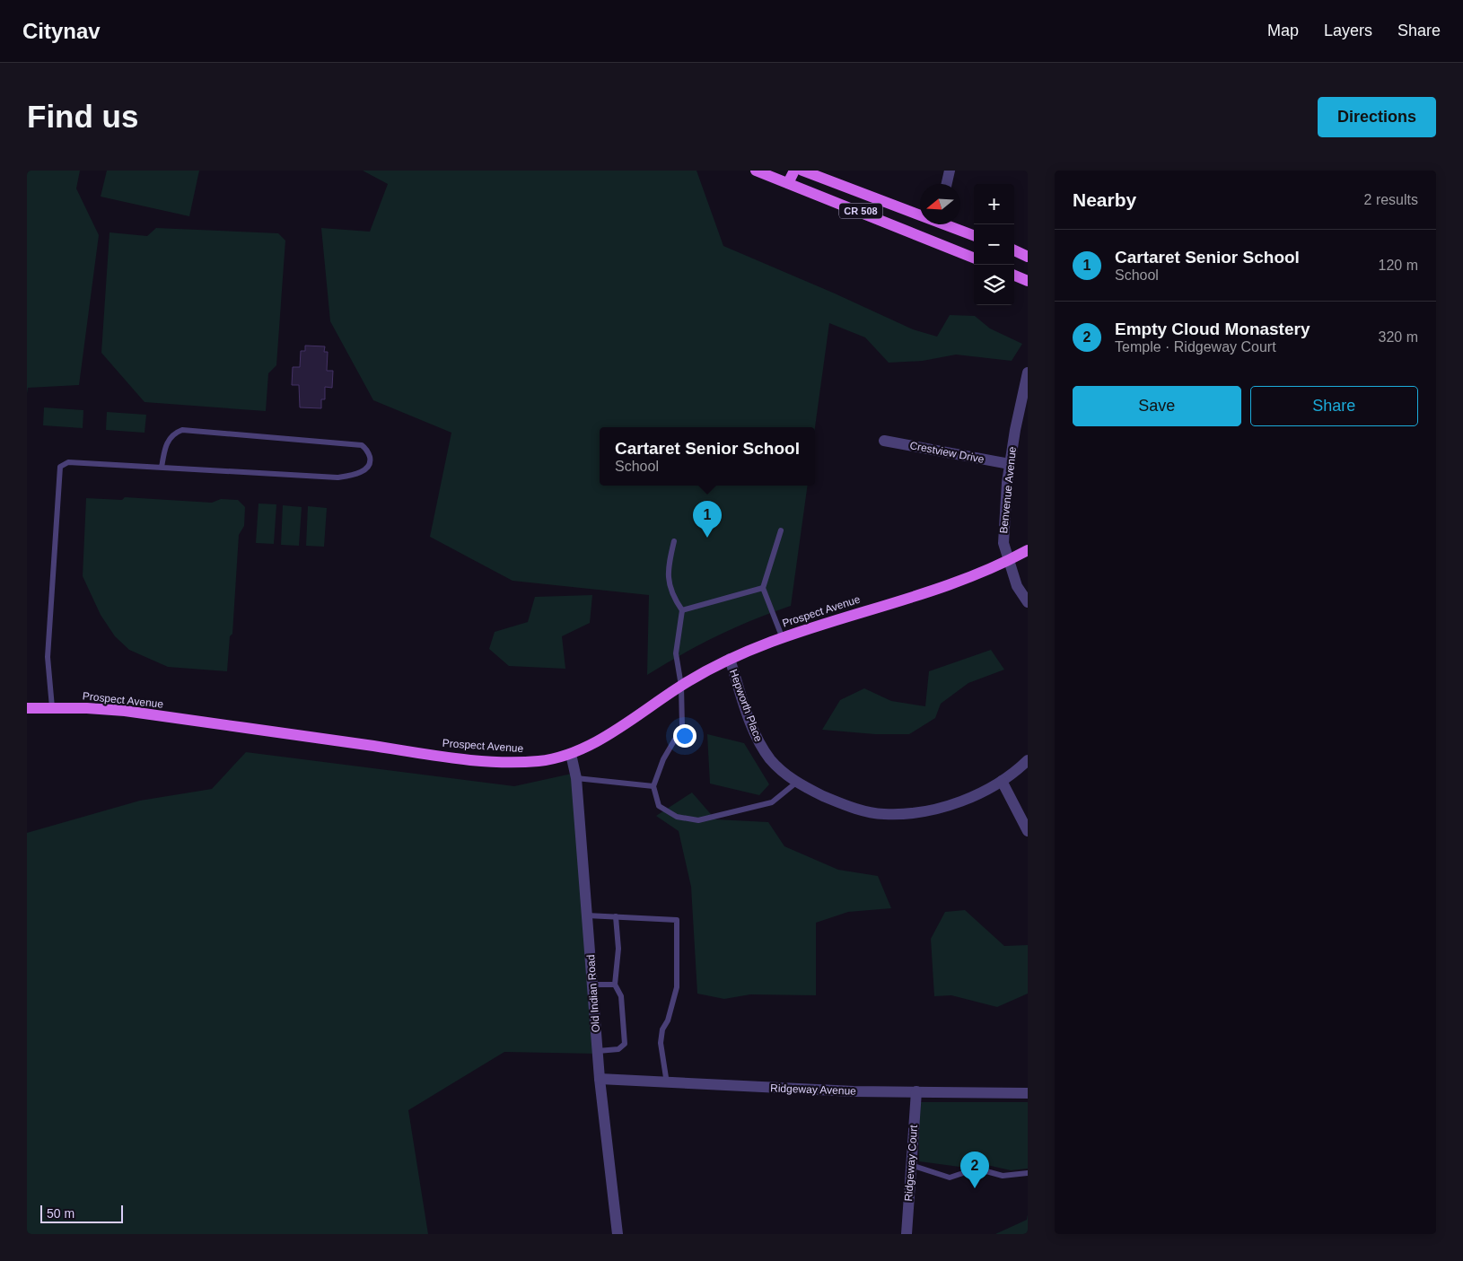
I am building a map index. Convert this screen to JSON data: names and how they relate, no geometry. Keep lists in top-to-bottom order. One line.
{"streets":{"main road":["CR 508","Prospect Avenue"],"street":["Crestview Drive","Benvenue Avenue","Hepworth Place","Old Indian Road","Ridgeway Avenue","Ridgeway Court"]},"crossings":[["Crestview Drive","Benvenue Avenue"],["Benvenue Avenue","Prospect Avenue"],["Prospect Avenue","Hepworth Place"],["Prospect Avenue","Old Indian Road"],["Old Indian Road","Ridgeway Avenue"],["Ridgeway Avenue","Ridgeway Court"]],"scale_bar":"50 m","north":"left","page":{"header":"Citynav","nav":["Map","Layers","Share"],"buttons":["Directions",["Save","Share"]],"title":"Find us","heading":["Nearby","2 results"],"map_buttons":["+","−"],"list":[{"mark":"1","name":"Cartaret Senior School","note":"School","value":"120 m"},{"mark":"2","name":"Empty Cloud Monastery","note":"Temple · Ridgeway Court","value":"320 m"}],"popup":["Cartaret Senior School","School"],"pins":["1","2"],"scale":"50 m"}}
